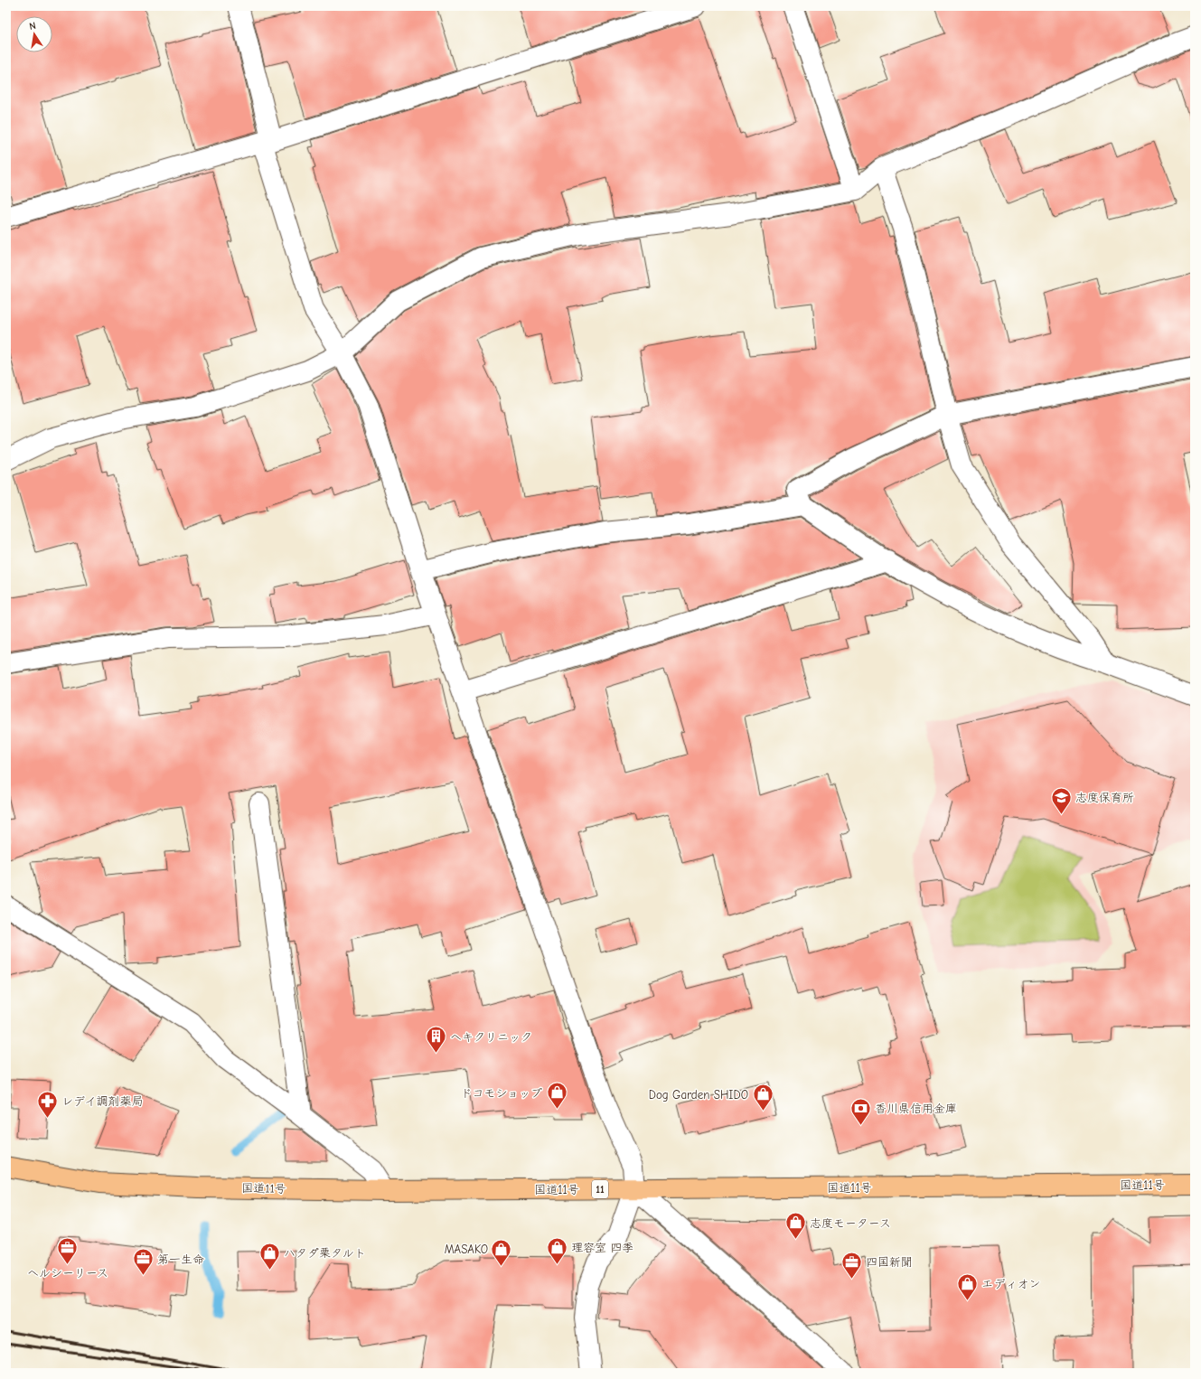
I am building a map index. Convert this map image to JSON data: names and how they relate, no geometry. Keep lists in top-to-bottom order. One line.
{"streets":{"highway":["国道11号","11"]},"places":{"school or university":["志度保育所"],"building":["ヘキクリニック"],"shop":["ドコモショップ","Dog Garden SHIDO","志度モータース","理容室 四季","MASAKO","ハタダ栗タルト","エディオン"],"pharmacy":["レデイ調剤薬局"],"bank":["香川県信用金庫"],"office":["ヘルシーリース","第一生命","四国新聞"]},"north":"top"}
